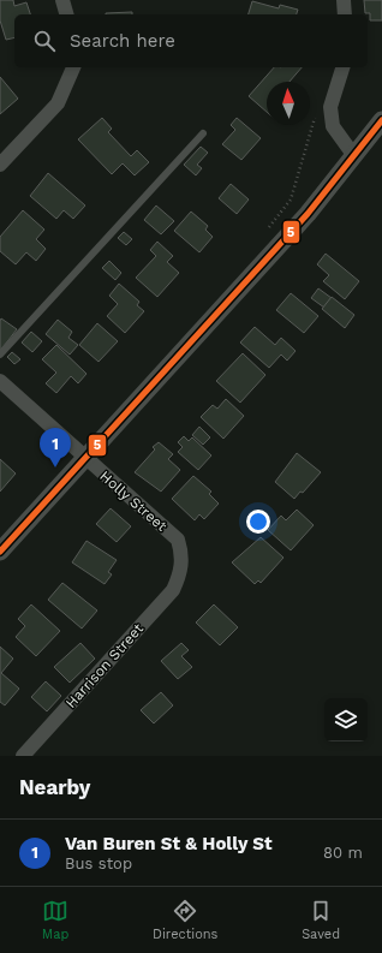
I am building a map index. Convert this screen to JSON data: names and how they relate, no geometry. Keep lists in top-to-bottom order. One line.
{"streets":{"street":["Holly Street","Harrison Street"]},"crossings":[["Holly Street","Harrison Street"]],"lines":["transit line 5"],"north":"top","page":{"search":"Search here","pins":"1","heading":"Nearby","list":[{"mark":"1","name":"Van Buren St & Holly St","note":"Bus stop","value":"80 m"}],"nav":["Map","Directions","Saved"]}}
